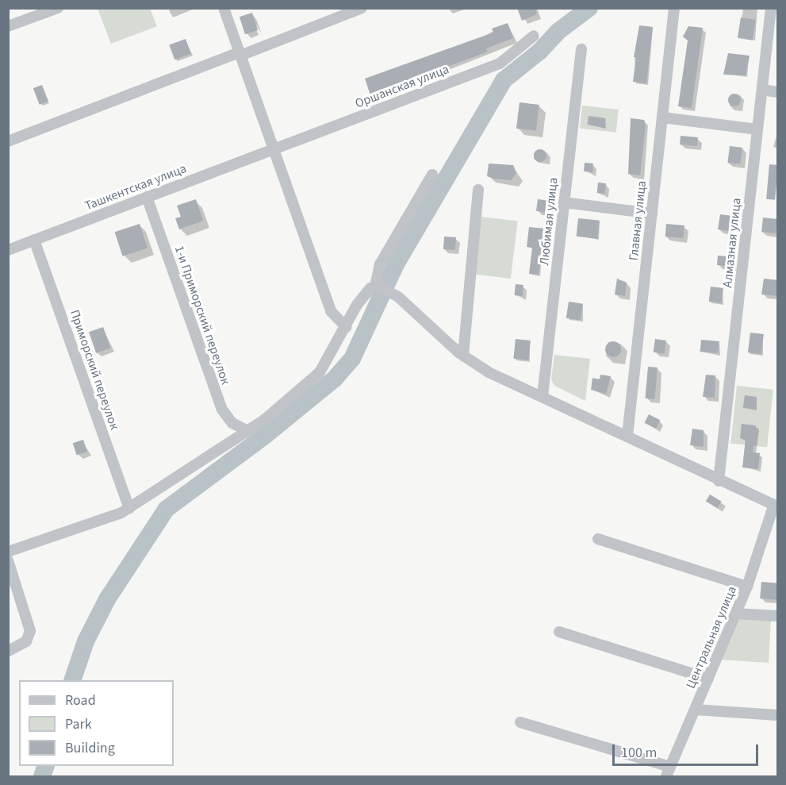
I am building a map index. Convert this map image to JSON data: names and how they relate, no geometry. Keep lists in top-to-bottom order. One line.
{"streets":{"street":["Оршанская улица","Ташкентская улица","Главная улица","Любимая улица","Алмазная улица","1-и Приморский переулок","Приморский переулок","Центральная улица"]},"crossings":[["Оршанская улица","Ташкентская улица"],["Ташкентская улица","1-и Приморский переулок"],["Ташкентская улица","Приморский переулок"]],"legend":["Road","Park","Building"],"scale_bar":"100 m"}
